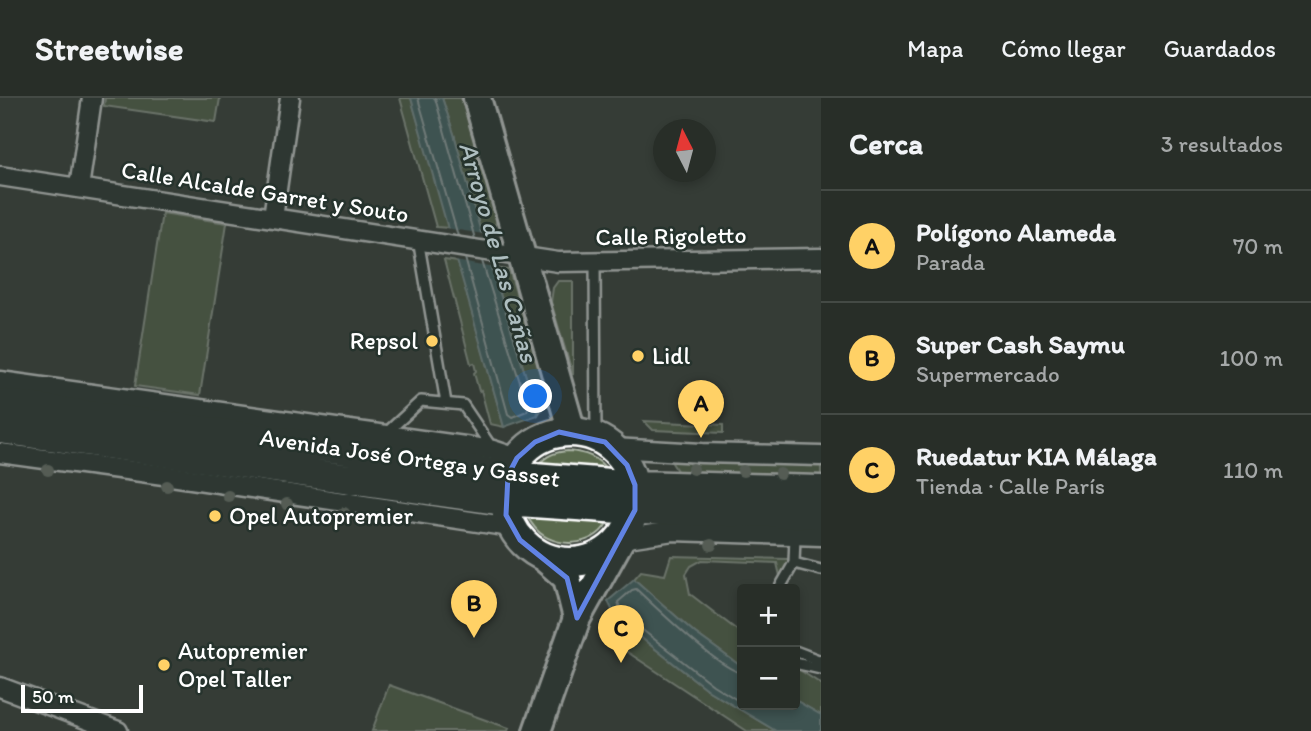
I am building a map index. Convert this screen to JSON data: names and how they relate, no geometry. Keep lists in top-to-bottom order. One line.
{"streets":{"main road":["Avenida José Ortega y Gasset"],"street":["Calle Alcalde Garret y Souto","Calle Rigoletto"]},"crossings":[["Calle Alcalde Garret y Souto","Calle Rigoletto"]],"water":["Arroyo de Las Cañas"],"places":["Repsol","Lidl","Opel Autopremier","Autopremier Opel Taller"],"scale_bar":"50 m","north":"top","page":{"header":"Streetwise","nav":["Mapa","Cómo llegar","Guardados"],"heading":["Cerca","3 resultados"],"list":[{"mark":"A","name":"Polígono Alameda","note":"Parada","value":"70 m"},{"mark":"B","name":"Super Cash Saymu","note":"Supermercado","value":"100 m"},{"mark":"C","name":"Ruedatur KIA Málaga","note":"Tienda · Calle París","value":"110 m"}],"pins":["A","B","C"],"map_buttons":["+","−"],"scale":"50 m"}}
